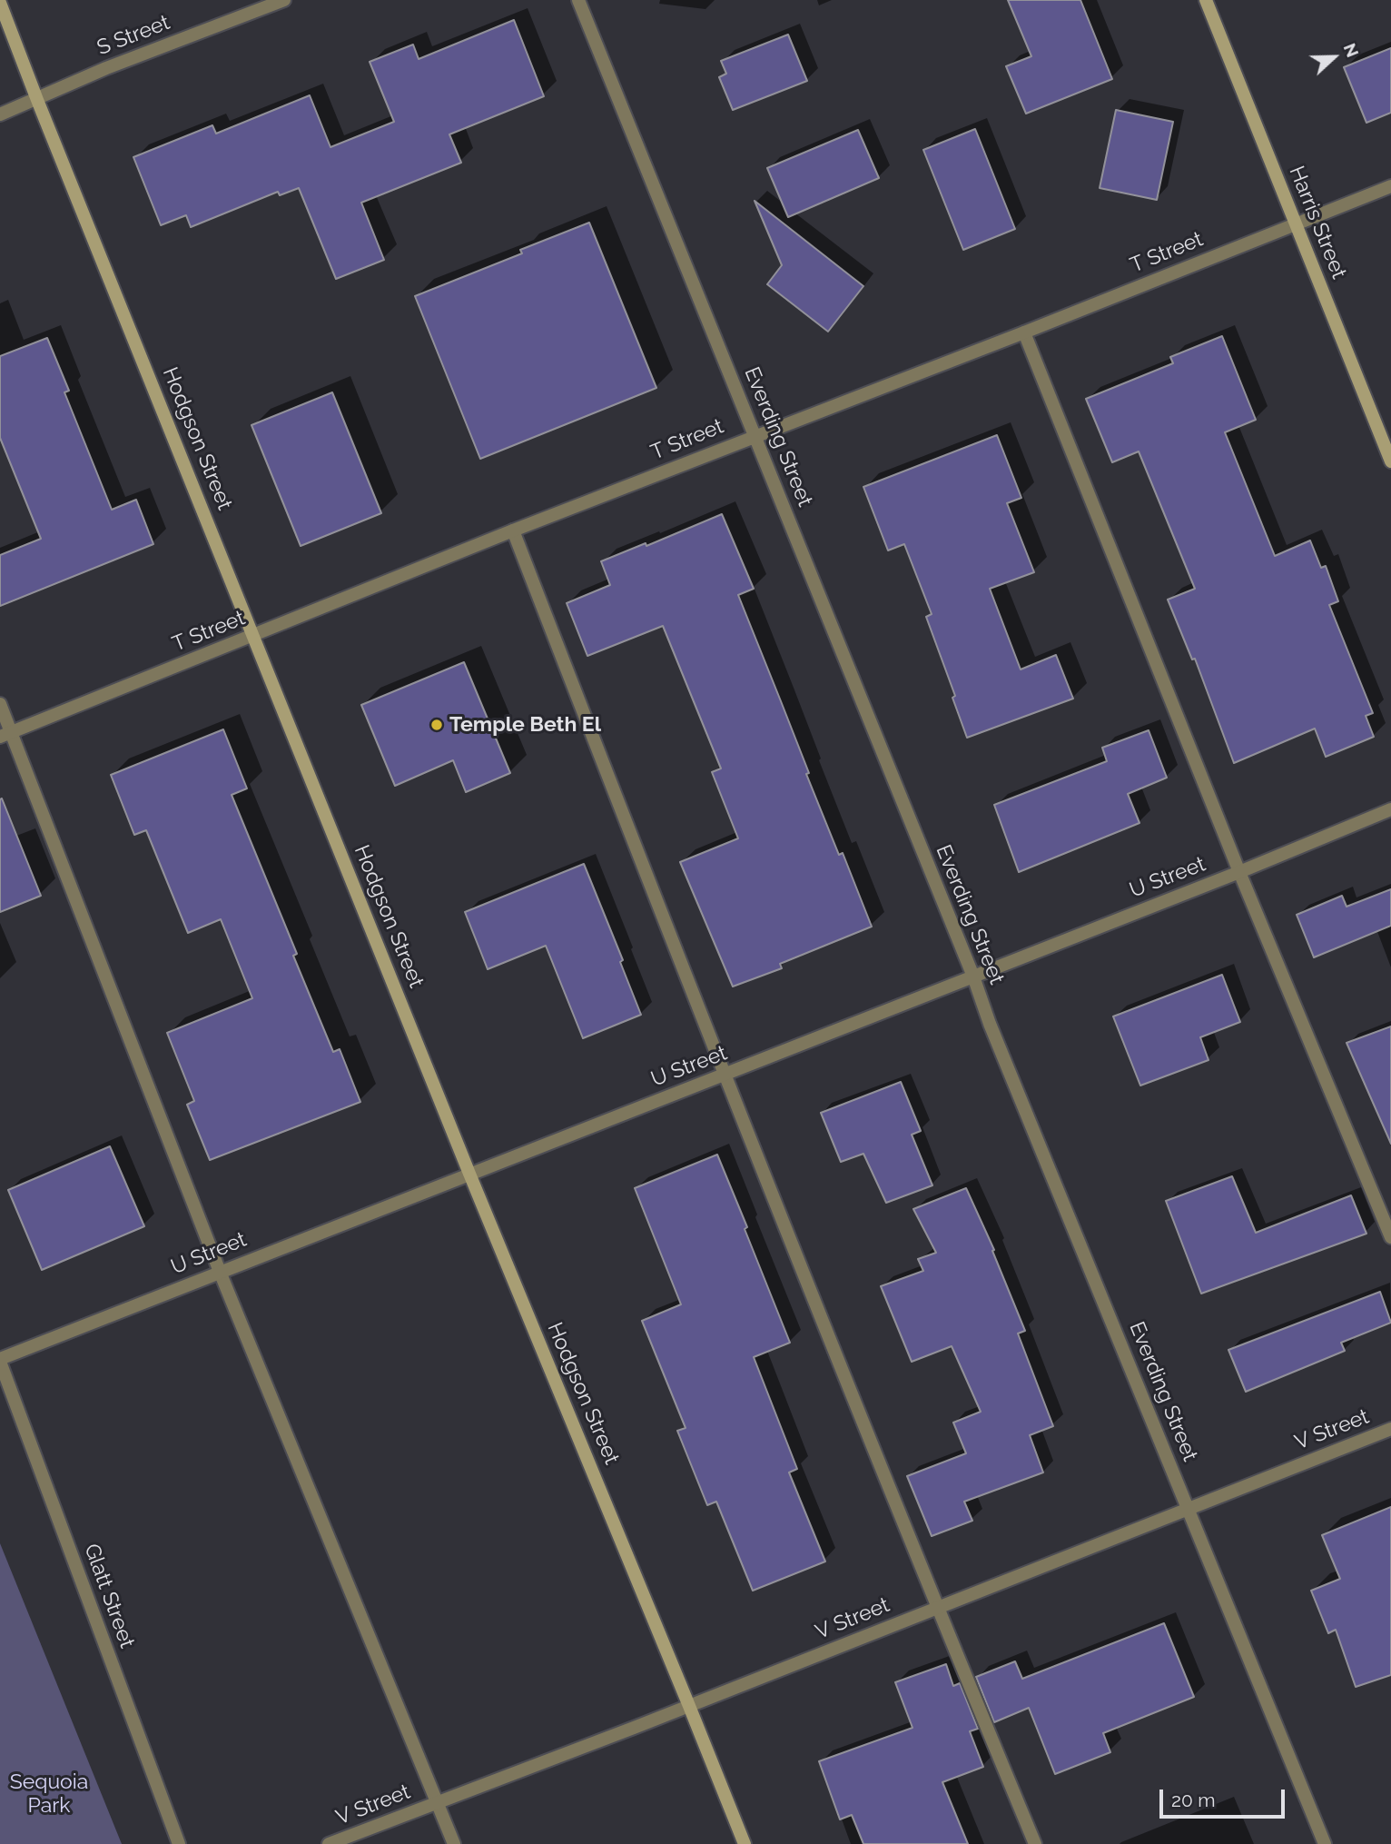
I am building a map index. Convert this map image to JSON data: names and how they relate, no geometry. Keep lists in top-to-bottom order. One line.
{"streets":{"street":["S Street","Harris Street","T Street","Everding Street","Hodgson Street","U Street","V Street","Glatt Street"]},"crossings":[["S Street","Hodgson Street"],["Harris Street","T Street"],["T Street","Everding Street"],["T Street","Hodgson Street"],["Everding Street","U Street"],["Everding Street","V Street"],["Hodgson Street","U Street"],["Hodgson Street","V Street"],["U Street","Glatt Street"]],"parks":["Sequoia Park"],"places":["Temple Beth El"],"scale_bar":"20 m","north":"right"}
